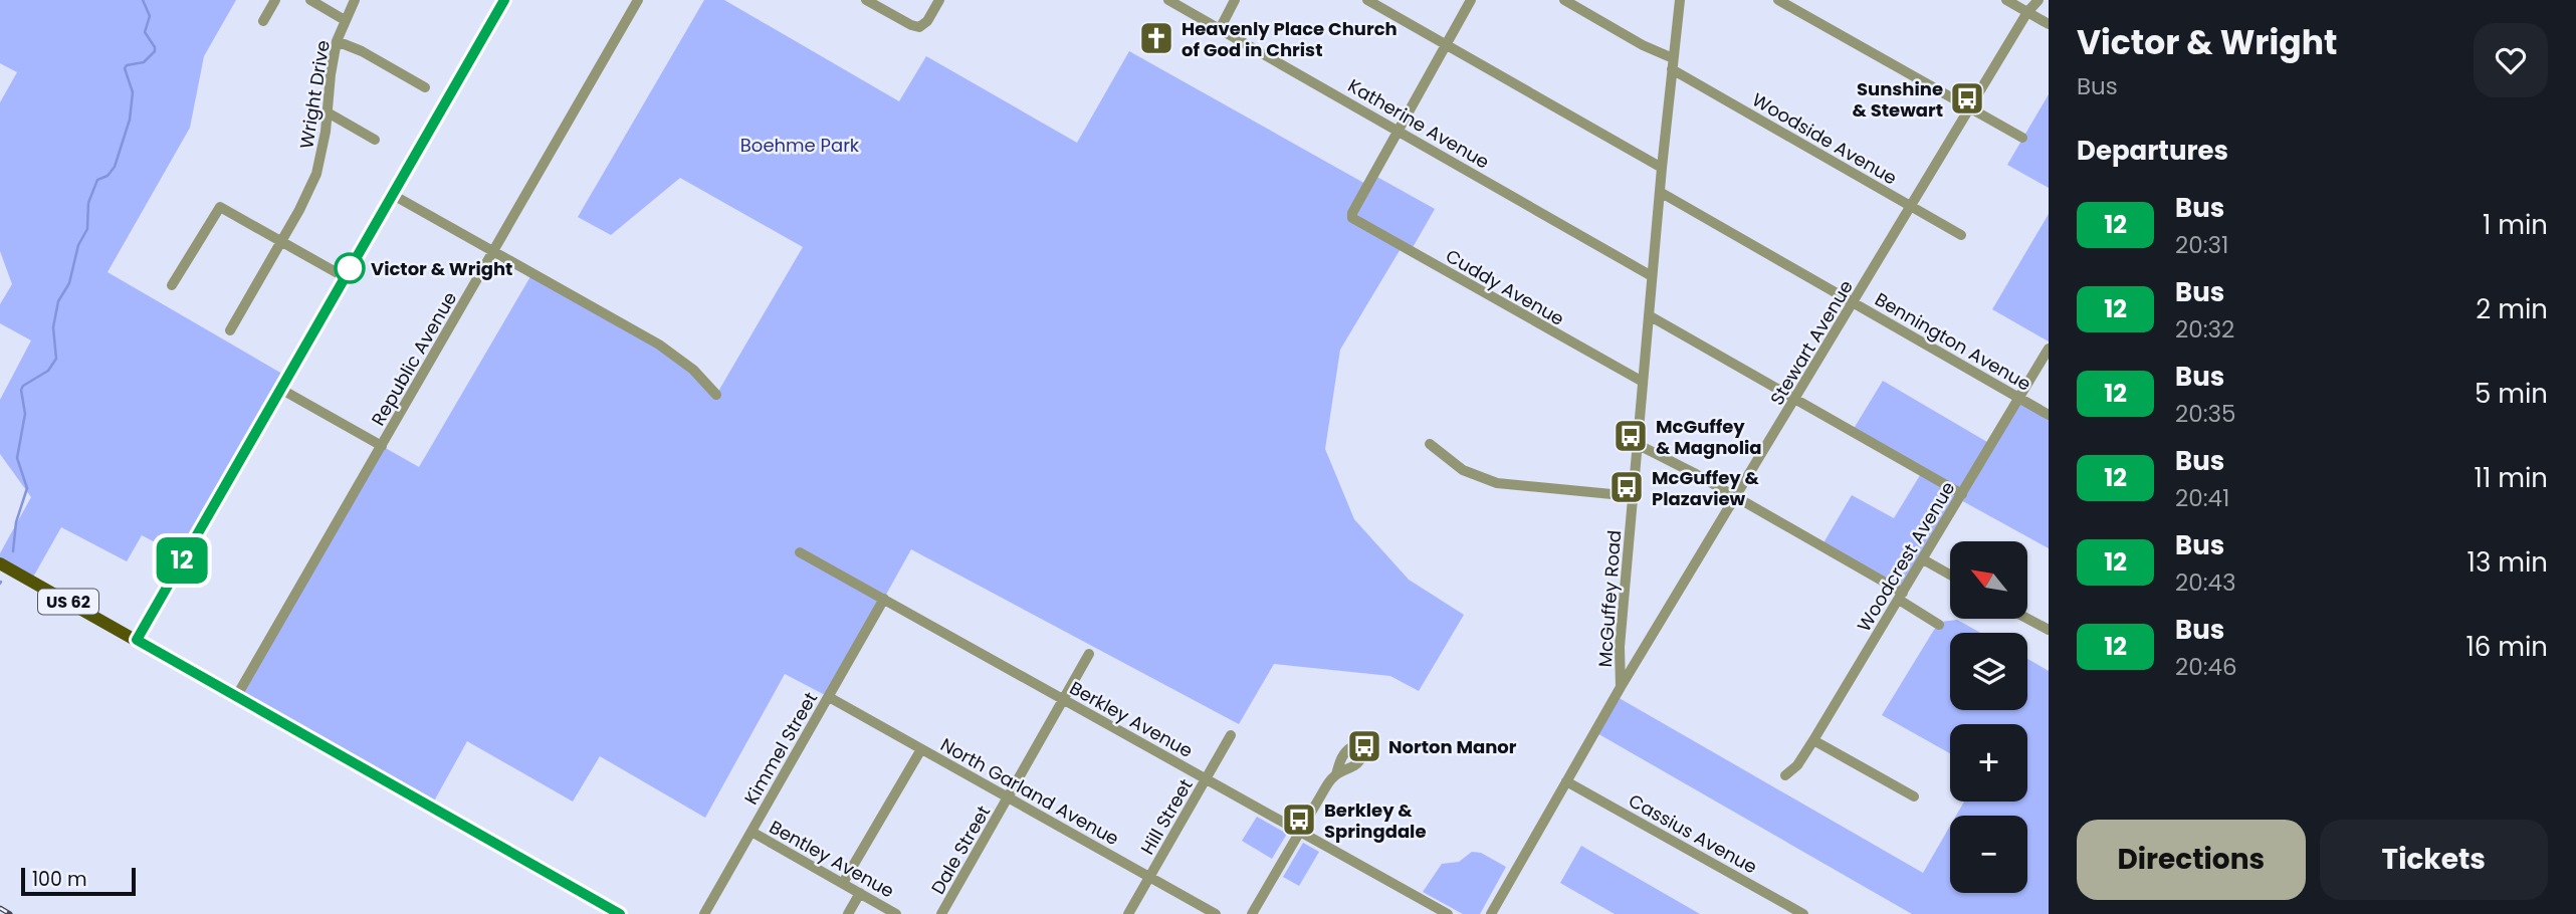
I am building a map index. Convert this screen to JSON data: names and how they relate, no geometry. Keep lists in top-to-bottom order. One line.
{"streets":{"main road":["US 62"],"street":["Wright Drive","Katherine Avenue","Woodside Avenue","Cuddy Avenue","Bennington Avenue","Stewart Avenue","Republic Avenue","Woodcrest Avenue","McGuffey Road","Berkley Avenue","Kimmel Street","North Garland Avenue","Hill Street","Cassius Avenue","Dale Street","Bentley Avenue"]},"crossings":[["Katherine Avenue","Cuddy Avenue"],["Katherine Avenue","McGuffey Road"],["Woodside Avenue","Stewart Avenue"],["Woodside Avenue","McGuffey Road"],["Cuddy Avenue","McGuffey Road"],["Bennington Avenue","Stewart Avenue"],["Bennington Avenue","Woodcrest Avenue"],["Bennington Avenue","McGuffey Road"],["Stewart Avenue","McGuffey Road"],["Republic Avenue","US 62"],["McGuffey Road","Cassius Avenue"],["Berkley Avenue","Kimmel Street"],["Berkley Avenue","Hill Street"],["Berkley Avenue","Dale Street"],["Kimmel Street","North Garland Avenue"],["Kimmel Street","Bentley Avenue"],["North Garland Avenue","Hill Street"],["North Garland Avenue","Dale Street"]],"parks":["Boehme Park"],"places":{"church":["Heavenly Place Church of God in Christ"],"bus stop":["Sunshine & Stewart","McGuffey & Magnolia","McGuffey & Plazaview","Norton Manor","Berkley & Springdale"],"other":["Victor & Wright"]},"lines":["bus line 12"],"scale_bar":"100 m","north":"top left","page":{"on_map":"12","heading":[["Victor & Wright","Bus"],"Departures"],"list":[{"mark":"12","name":"Bus","note":"20:31","value":"1 min"},{"mark":"12","name":"Bus","note":"20:32","value":"2 min"},{"mark":"12","name":"Bus","note":"20:35","value":"5 min"},{"mark":"12","name":"Bus","note":"20:41","value":"11 min"},{"mark":"12","name":"Bus","note":"20:43","value":"13 min"},{"mark":"12","name":"Bus","note":"20:46","value":"16 min"}],"map_buttons":["+","−"],"buttons":["Directions","Tickets"],"scale":"100 m"}}
